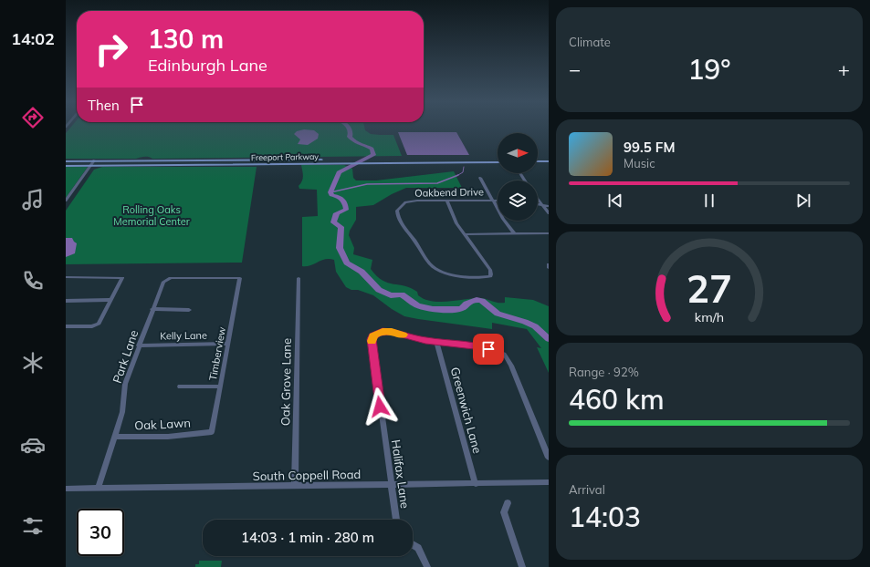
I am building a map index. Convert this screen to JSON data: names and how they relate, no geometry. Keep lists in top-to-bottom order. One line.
{"streets":{"main road":["Freeport Parkway"],"street":["Oakbend Drive","Kelly Lane","Timberview","Park Lane","Oak Grove Lane","Greenwich Lane","Oak Lawn","Halifax Lane","South Coppell Road"]},"crossings":[["Kelly Lane","Timberview"],["Kelly Lane","Park Lane"],["Timberview","Park Lane"],["Timberview","Oak Lawn"],["Park Lane","Oak Lawn"],["Park Lane","South Coppell Road"],["Oak Grove Lane","South Coppell Road"],["Greenwich Lane","Halifax Lane"],["Greenwich Lane","South Coppell Road"],["Halifax Lane","South Coppell Road"]],"parks":["Rolling Oaks Memorial Center"],"north":"right","page":{"tabs":"14:02","tile":["Climate",["Range · 92%","460 km"],["Arrival","14:03"]],"turn":["130 m","Edinburgh Lane"],"heat":["−","19°","+"],"then":"Then","song":["99.5 FM","Music"],"limit":"30","trip":"14:03 · 1 min · 280 m","gauge":["27","km/h"]}}
